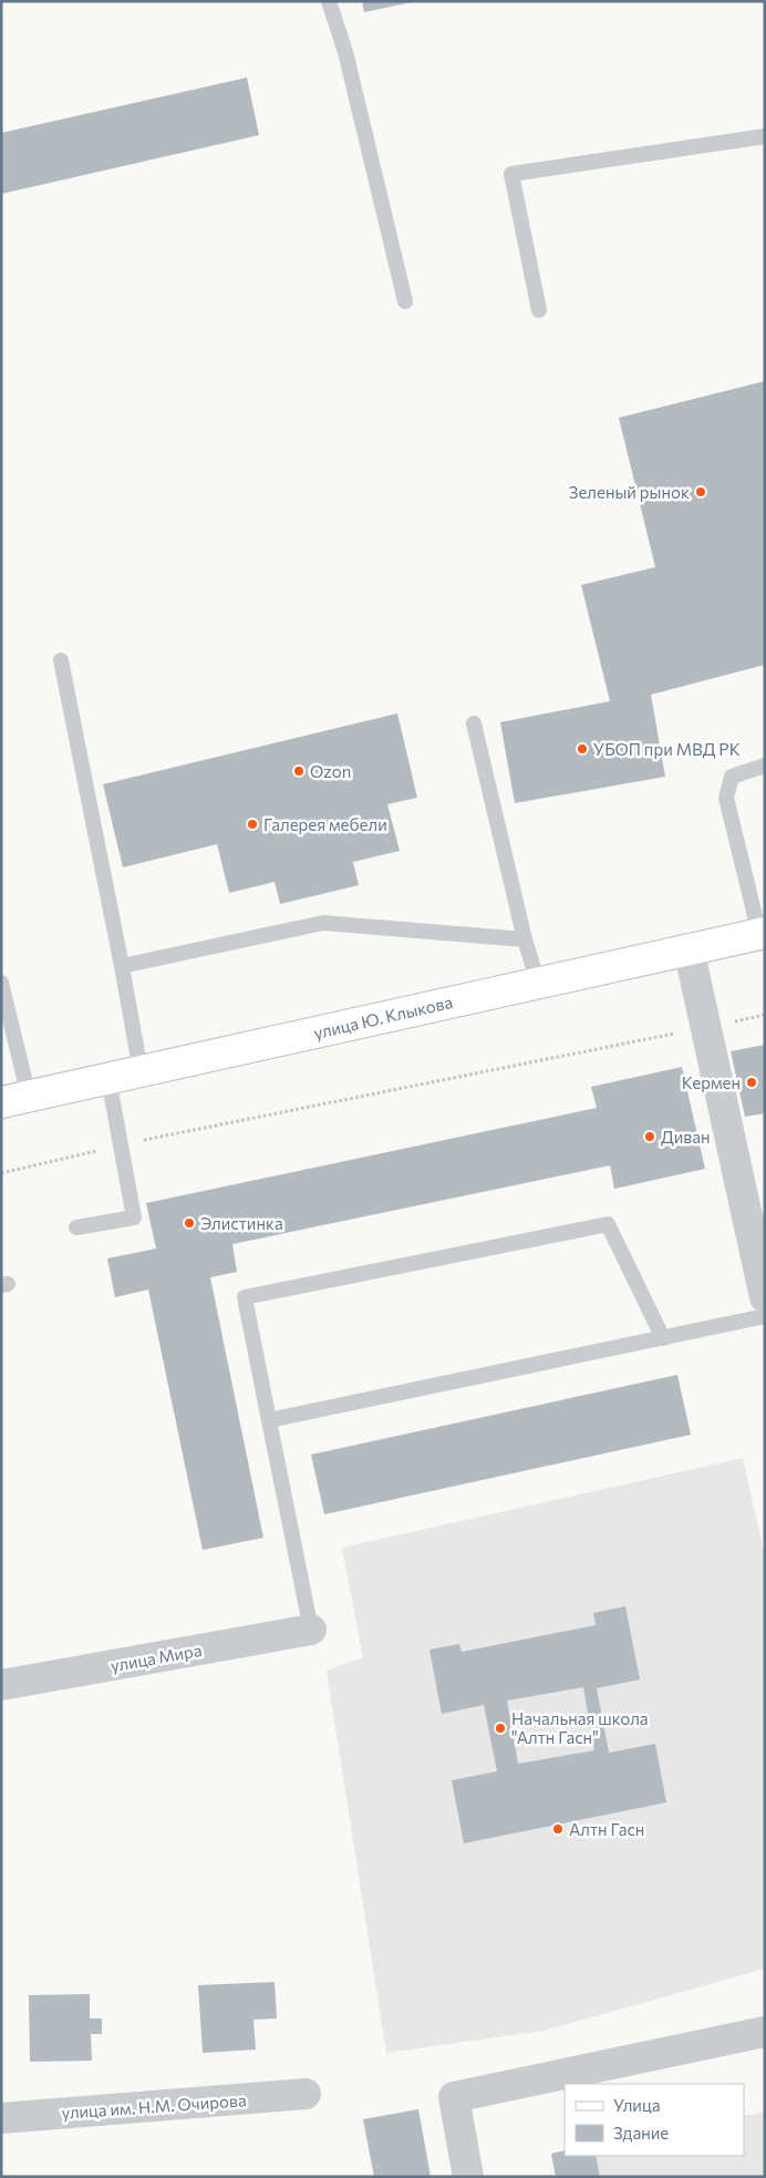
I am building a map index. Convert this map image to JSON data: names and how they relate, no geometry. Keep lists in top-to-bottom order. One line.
{"streets":{"main road":["улица Ю. Клыкова"],"street":["улица Мира","улица им. Н.М. Очирова"]},"places":["Зеленый рынок","УБОП при МВД РК","Ozon","Галерея мебели","Кермен","Диван","Элистинка","Начальная школа \"Алтн Гасн\"","Алтн Гасн"],"legend":["Улица","Здание"]}
